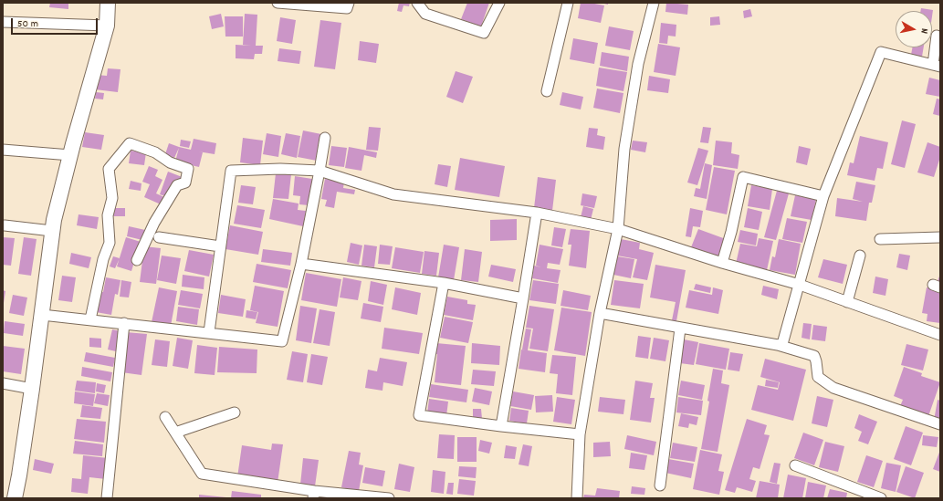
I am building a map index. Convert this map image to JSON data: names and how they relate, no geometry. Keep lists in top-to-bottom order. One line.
{"scale_bar":"50 m","north":"right"}
